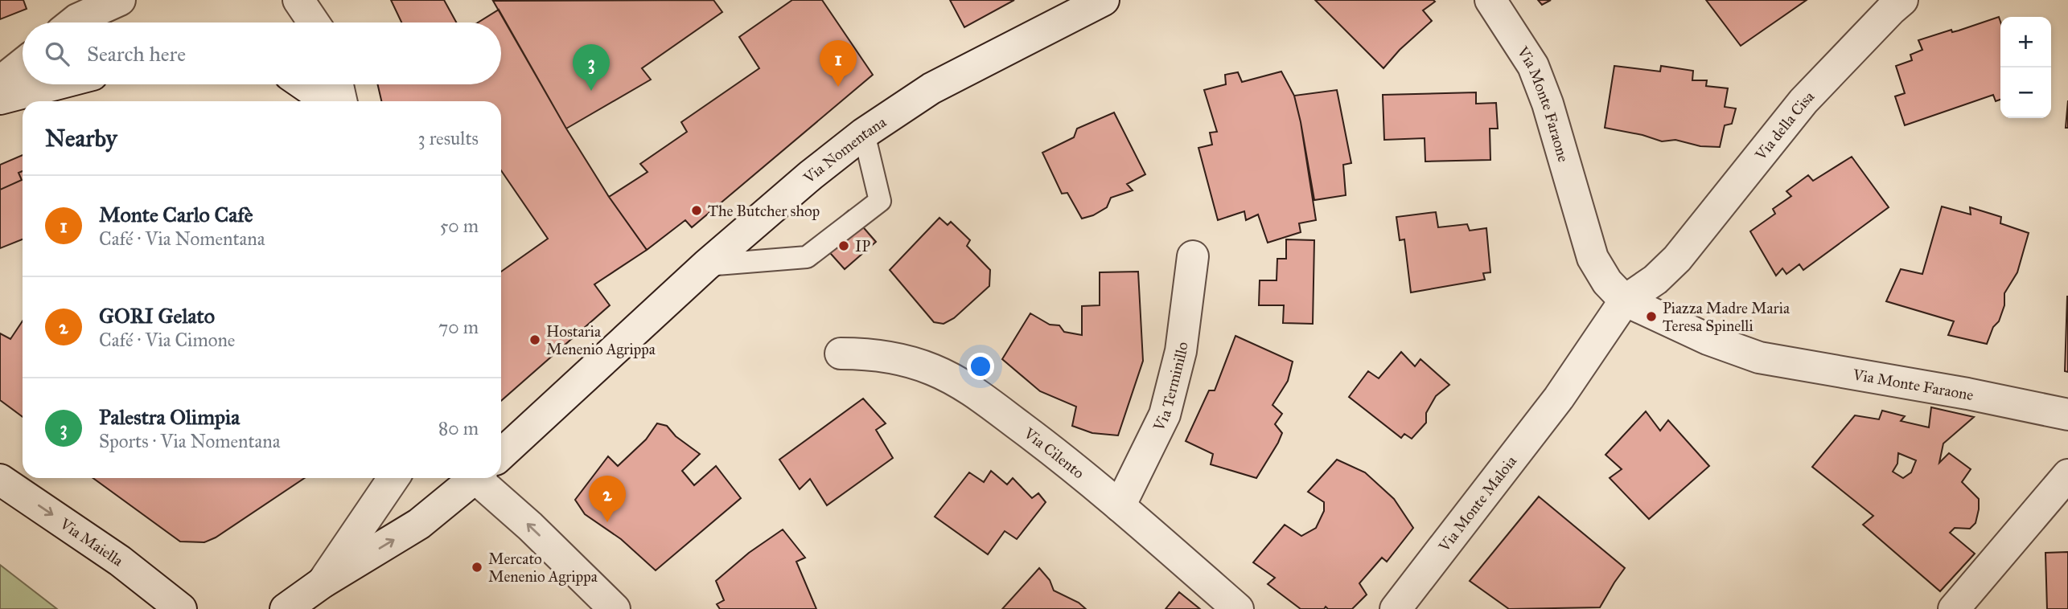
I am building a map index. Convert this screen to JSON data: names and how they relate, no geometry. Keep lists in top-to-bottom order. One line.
{"streets":{"street":["Via Monte Faraone","Via della Cisa","Via Nomentana","Via Terminillo","Via Cilento","Via Monte Maloia","Via Maiella"]},"crossings":[["Via Monte Faraone","Via della Cisa"],["Via Monte Faraone","Via Monte Maloia"],["Via della Cisa","Via Monte Maloia"],["Via Terminillo","Via Cilento"]],"one_way":["Via Maiella"],"places":["The Butcher shop","IP","Piazza Madre Maria Teresa Spinelli","Hostaria Menenio Agrippa","Mercato Menenio Agrippa"],"page":{"map_buttons":["+","−"],"search":"Search here","pins":["1","3","2"],"heading":["Nearby","3 results"],"list":[{"mark":"1","name":"Monte Carlo Cafè","note":"Café · Via Nomentana","value":"50 m"},{"mark":"2","name":"GORI Gelato","note":"Café · Via Cimone","value":"70 m"},{"mark":"3","name":"Palestra Olimpia","note":"Sports · Via Nomentana","value":"80 m"}]}}
